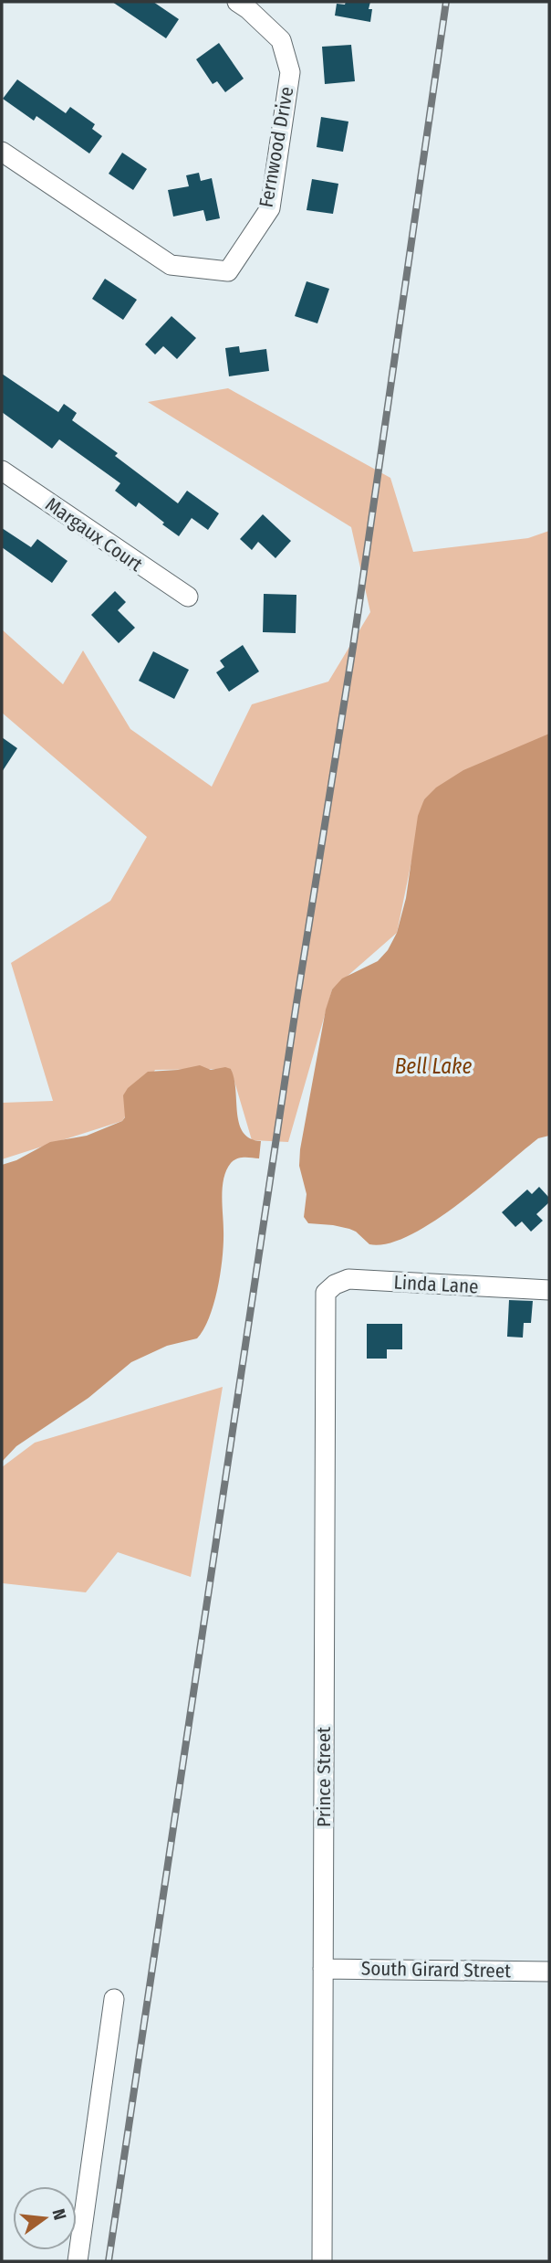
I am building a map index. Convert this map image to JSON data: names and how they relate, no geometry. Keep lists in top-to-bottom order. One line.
{"streets":{"street":["Fernwood Drive","Margaux Court","Linda Lane","Prince Street","South Girard Street"]},"crossings":[["Linda Lane","Prince Street"],["Prince Street","South Girard Street"]],"water":["Bell Lake"],"north":"right"}
